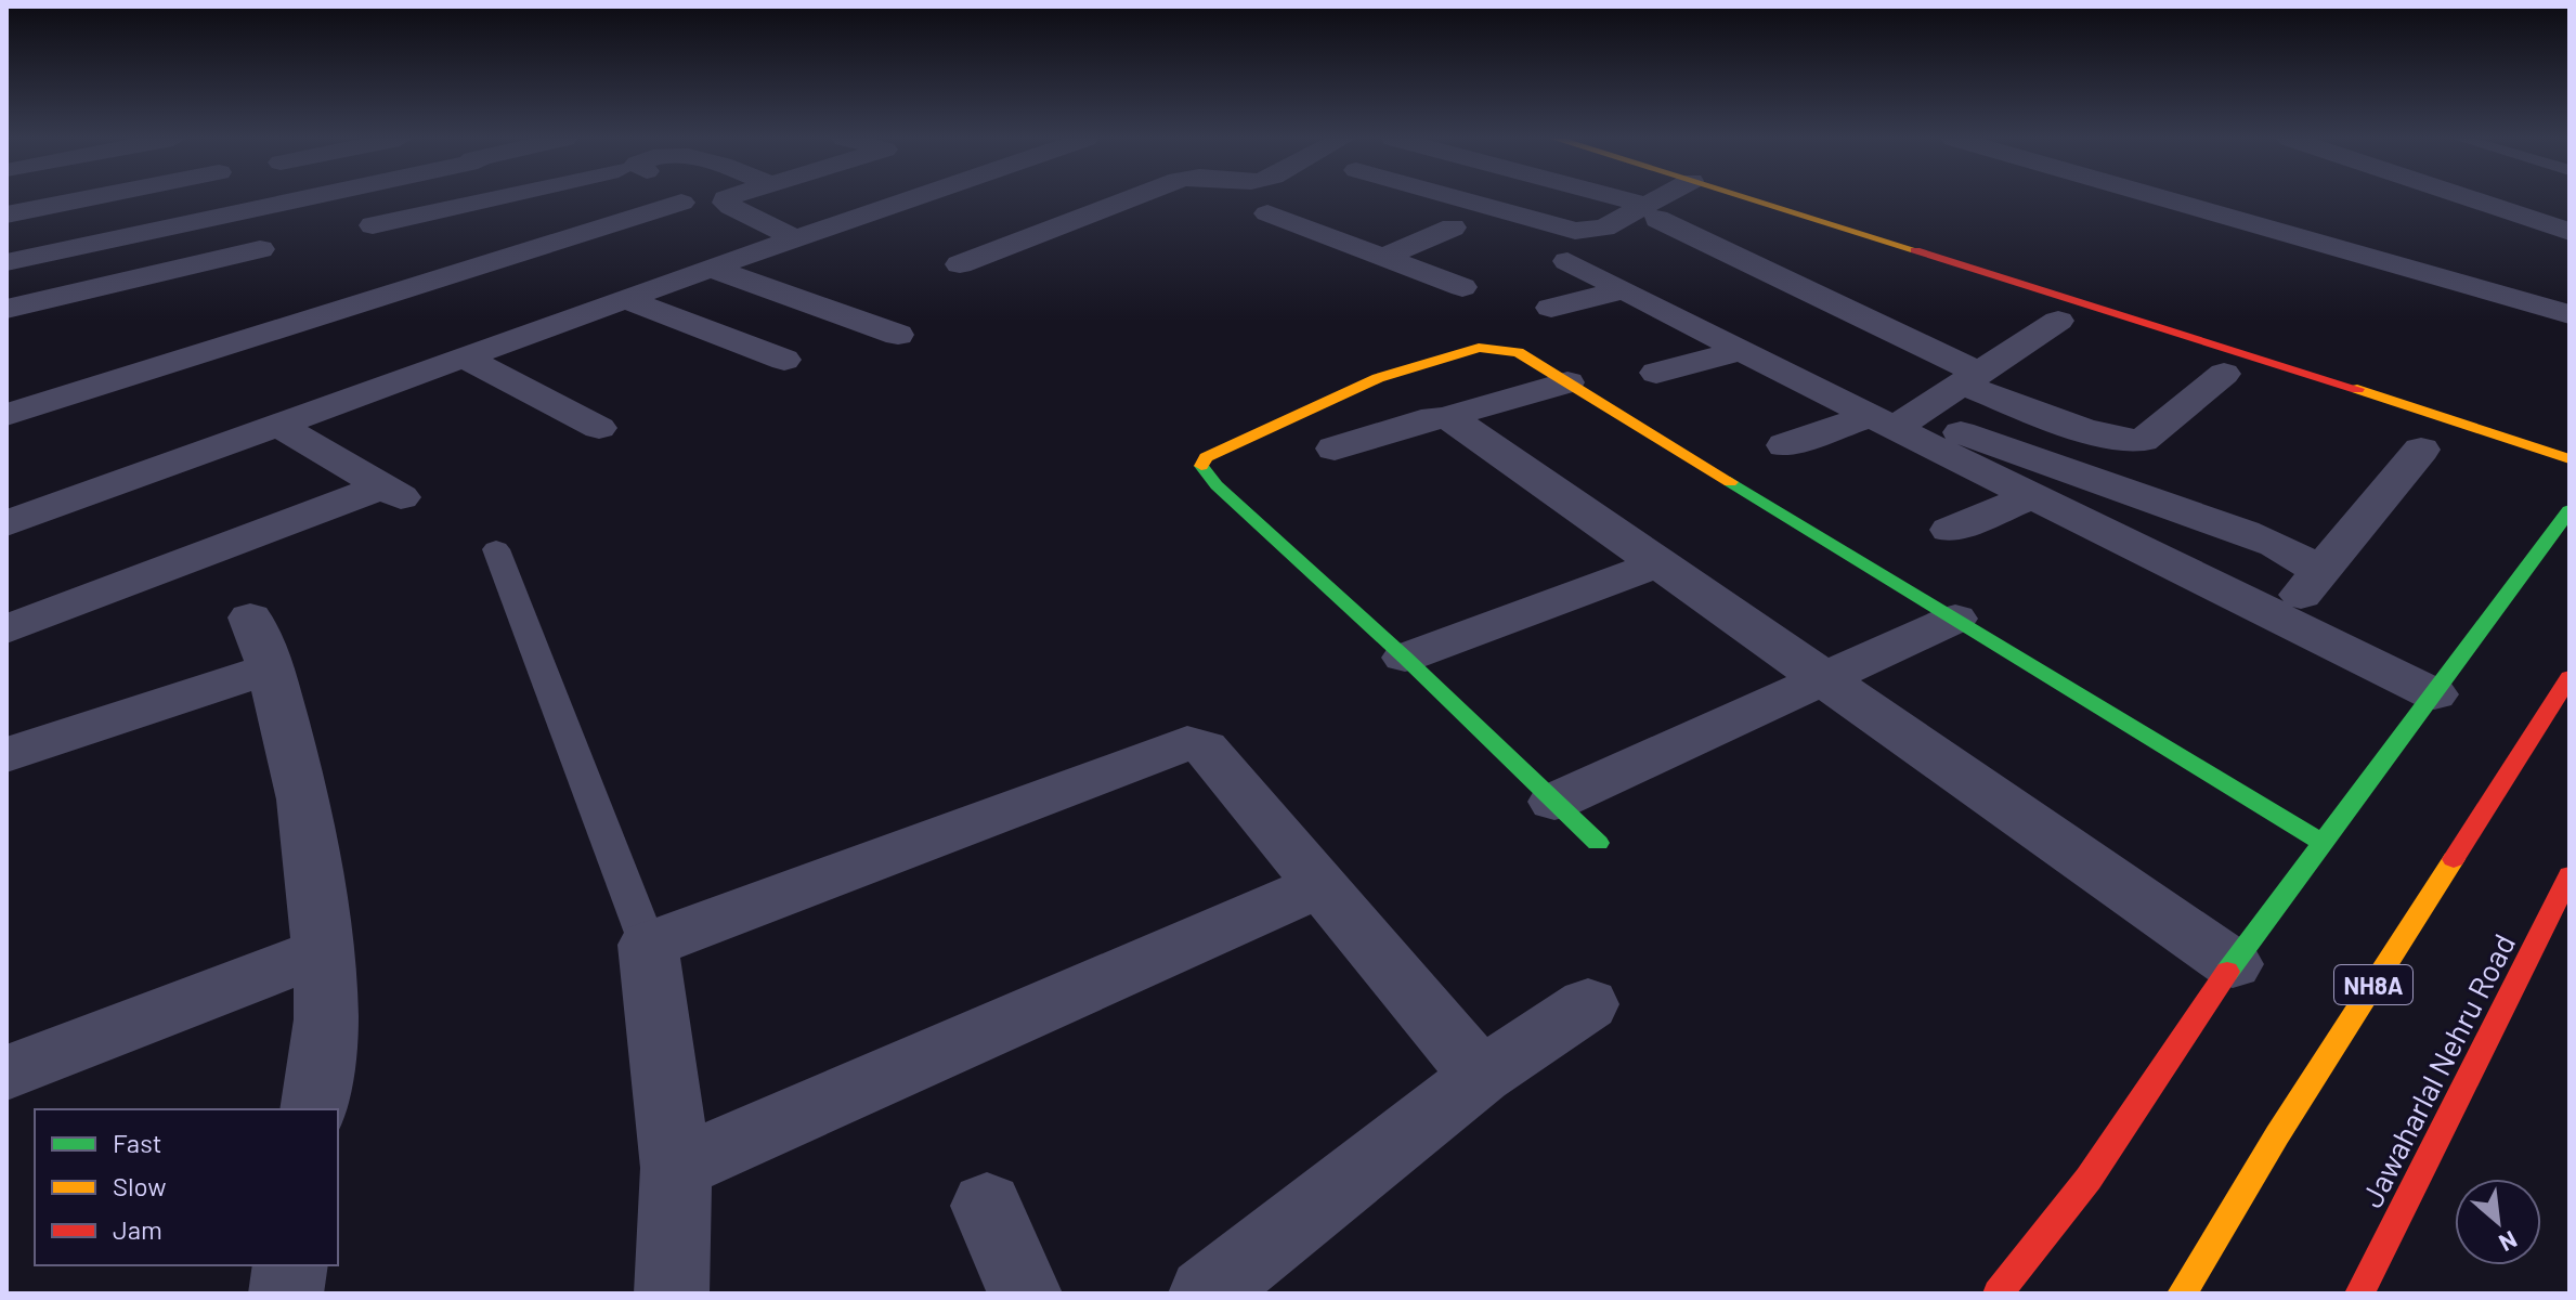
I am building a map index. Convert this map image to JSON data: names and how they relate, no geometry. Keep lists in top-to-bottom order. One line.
{"streets":{"street":["NH8A","Jawaharlal Nehru Road"]},"legend":["Fast","Slow","Jam"],"north":"bottom right"}
